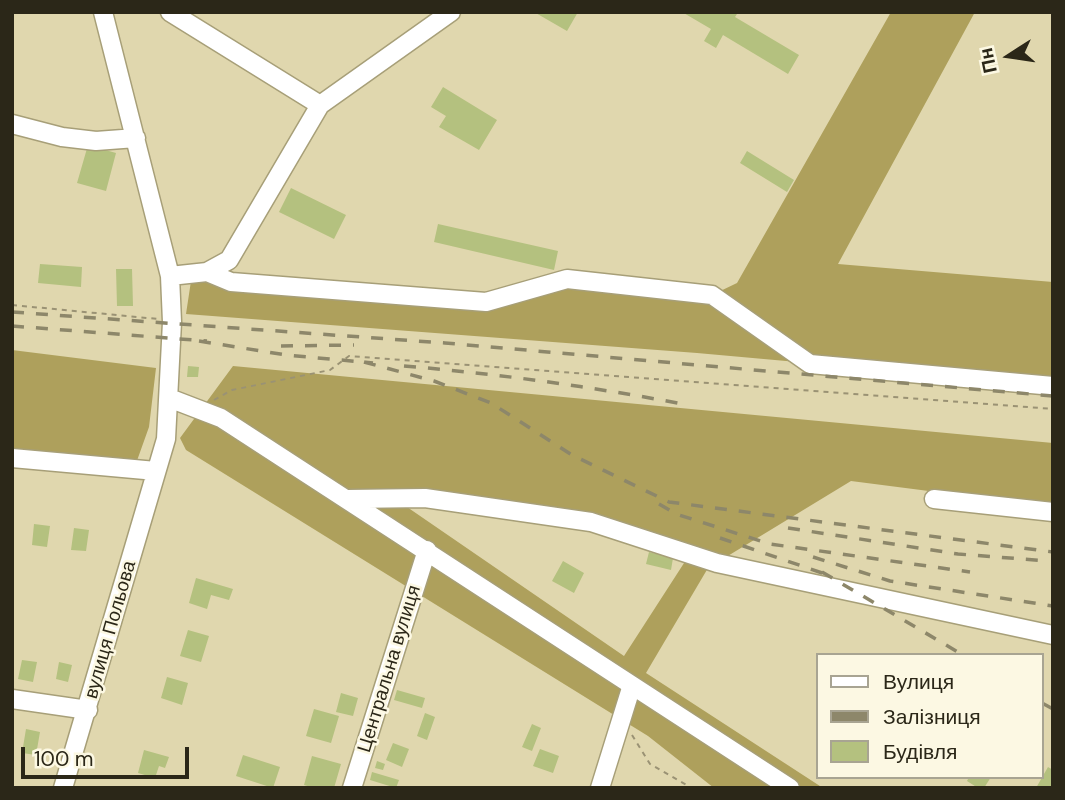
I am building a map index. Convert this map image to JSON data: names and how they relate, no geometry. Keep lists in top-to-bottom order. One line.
{"streets":{"street":["вулиця Польова","Центральна вулиця"]},"legend":["Вулиця","Залізниця","Будівля"],"scale_bar":"100 m","north":"left"}
